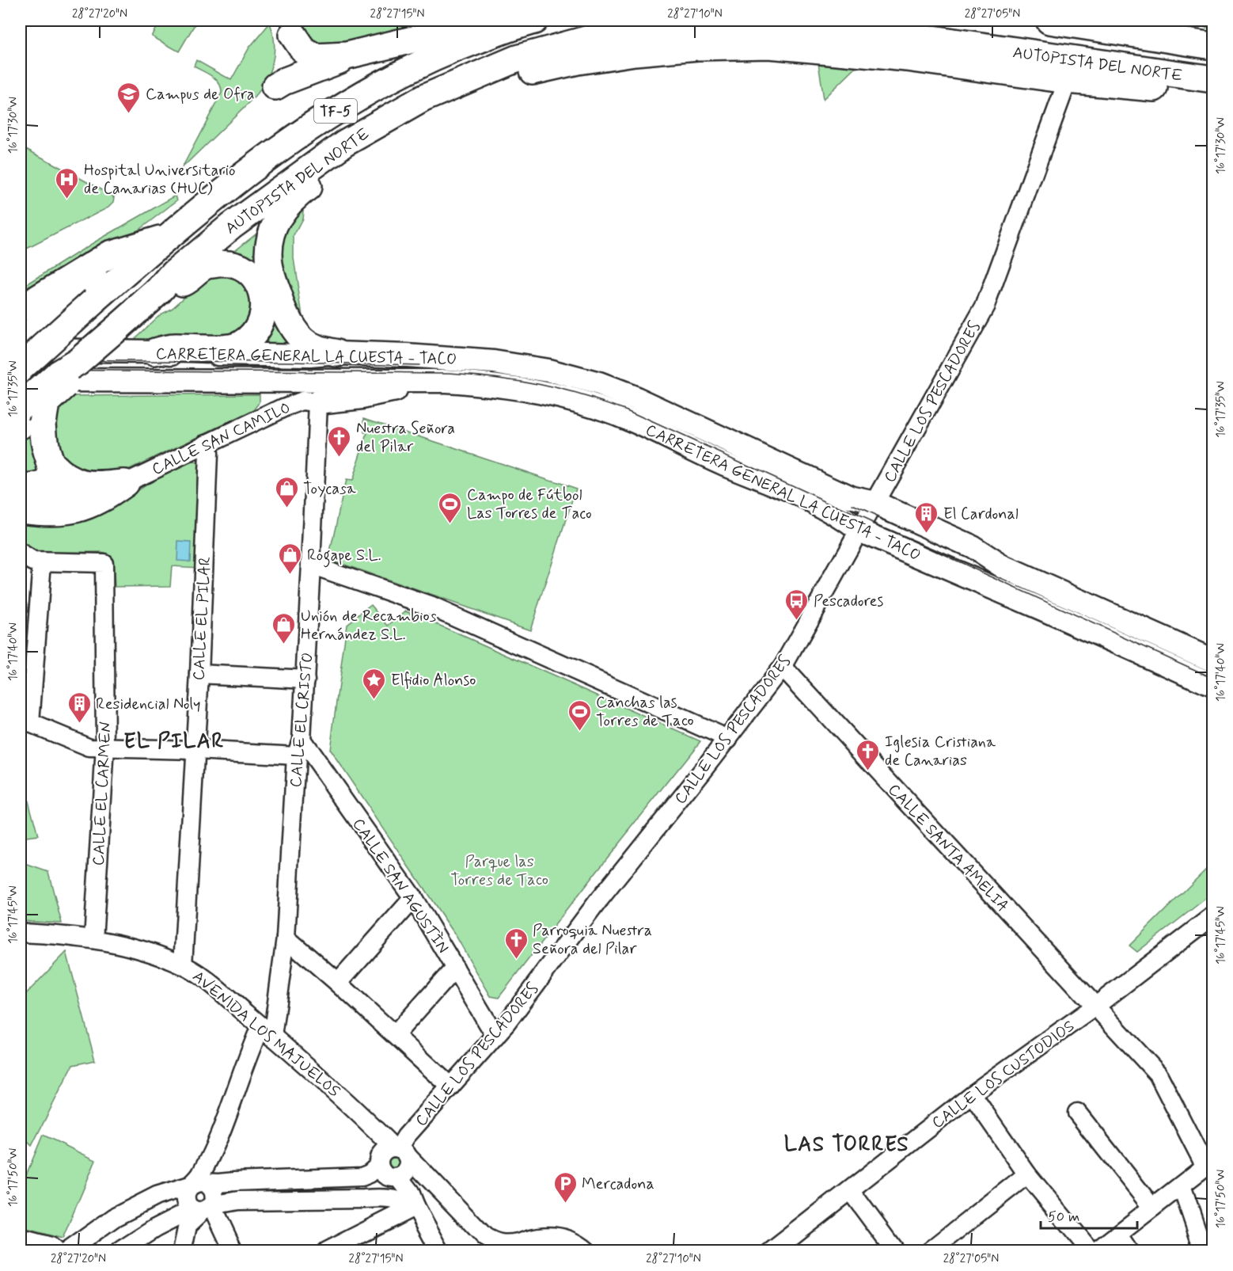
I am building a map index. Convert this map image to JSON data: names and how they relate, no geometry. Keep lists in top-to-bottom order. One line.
{"streets":{"highway":["AUTOPISTA DEL NORTE","TF-5"],"main road":["CARRETERA GENERAL LA CUESTA - TACO"],"street":["CALLE LOS PESCADORES","CALLE SAN CAMILO","CALLE EL PILAR","CALLE EL CRISTO","CALLE EL CARMEN","CALLE SANTA AMELIA","CALLE SAN AGUSTÌN","AVENIDA LOS MAJUELOS","CALLE LOS CUSTODIOS"]},"crossings":[["CARRETERA GENERAL LA CUESTA - TACO","CALLE LOS PESCADORES"],["CALLE LOS PESCADORES","CALLE SANTA AMELIA"],["CALLE LOS PESCADORES","CALLE SAN AGUSTÌN"],["CALLE LOS PESCADORES","AVENIDA LOS MAJUELOS"],["CALLE SAN CAMILO","CALLE EL PILAR"],["CALLE SAN CAMILO","CALLE EL CRISTO"],["CALLE EL PILAR","AVENIDA LOS MAJUELOS"],["CALLE EL CRISTO","CALLE SAN AGUSTÌN"],["CALLE EL CRISTO","AVENIDA LOS MAJUELOS"],["CALLE EL CARMEN","AVENIDA LOS MAJUELOS"],["CALLE SANTA AMELIA","CALLE LOS CUSTODIOS"]],"districts":["EL PILAR","LAS TORRES"],"parks":["Parque las Torres de Taco"],"places":{"school or university":["Campus de Ofra"],"hospital":["Hospital Universitario de Canarias (HUC)"],"church":["Nuestra Señora del Pilar","Iglesia Cristiana de Canarias","Parroquia Nuestra Señora del Pilar"],"shop":["Toycasa","Rogape S.L.","Unión de Recambios Hernández S.L."],"sports":["Campo de Fútbol Las Torres de Taco","Canchas las Torres de Taco"],"building":["El Cardonal","Residencial Noly"],"bus stop":["Pescadores"],"place":["Elfidio Alonso"],"parking":["Mercadona"]},"scale_bar":"50 m","coordinates":["28°27'20\"N","28°27'15\"N","28°27'10\"N","28°27'05\"N","16°17'30\"W","16°17'35\"W","16°17'40\"W","16°17'45\"W","16°17'50\"W"]}
